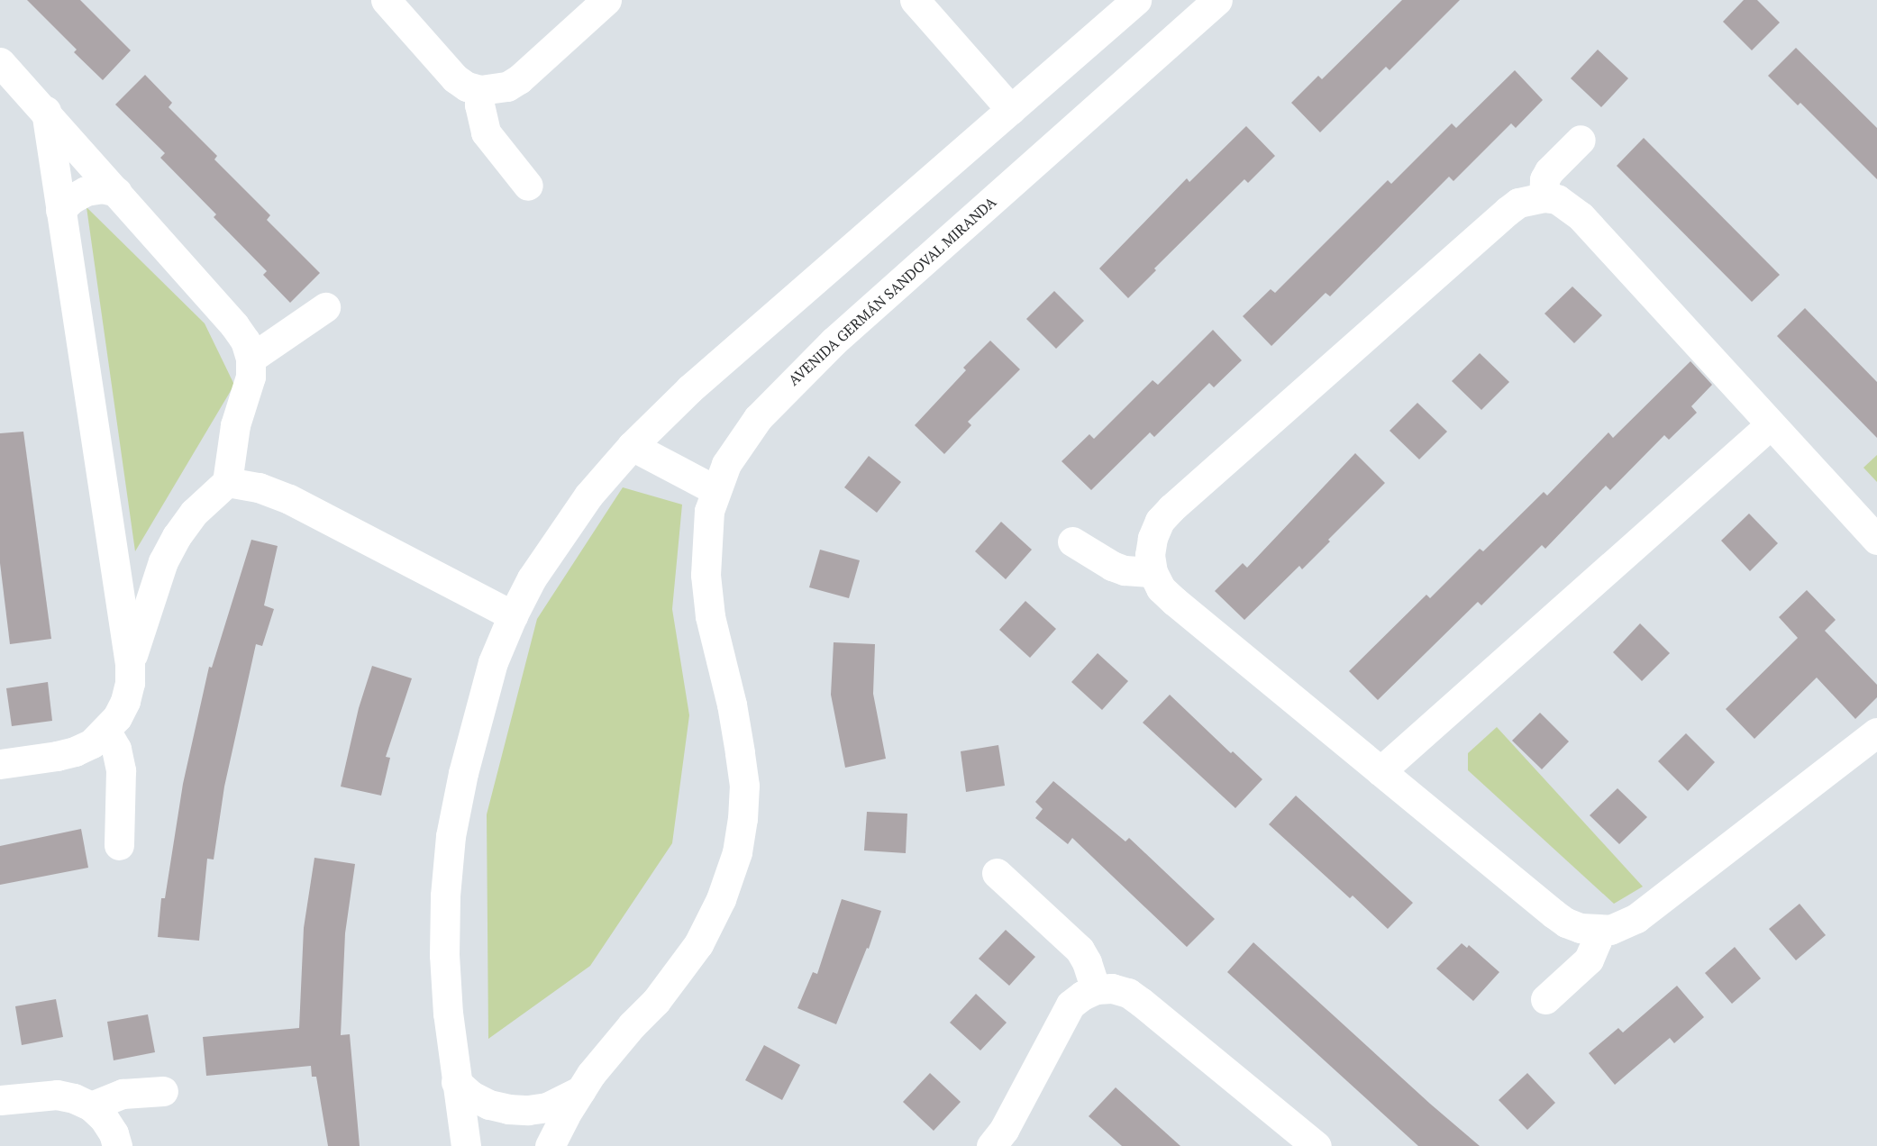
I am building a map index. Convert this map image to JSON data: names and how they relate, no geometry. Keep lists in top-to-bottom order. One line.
{"streets":{"street":["AVENIDA GERMÁN SANDOVAL MIRANDA"]}}
